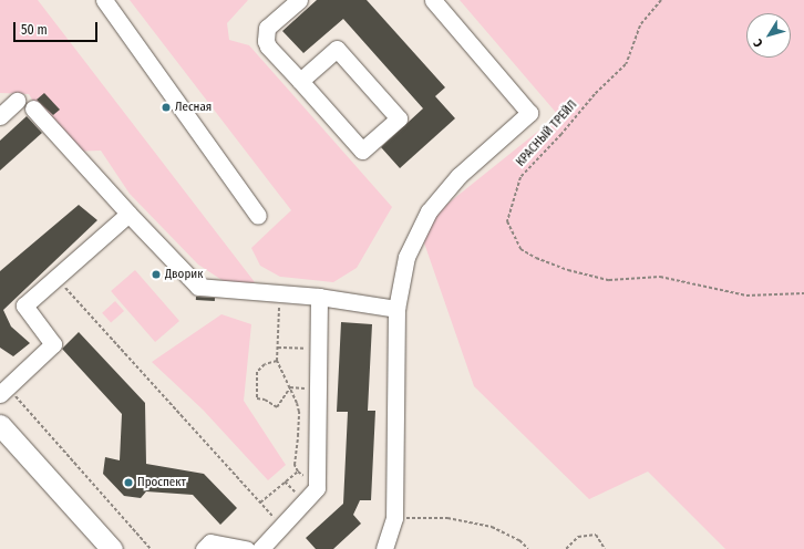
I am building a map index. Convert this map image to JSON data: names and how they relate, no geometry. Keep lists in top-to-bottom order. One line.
{"streets":{"path":["КРАСНЫЙ ТРЕЙЛ"]},"places":["Лесная","Дворик","Проспект"],"scale_bar":"50 m","north":"bottom left"}
